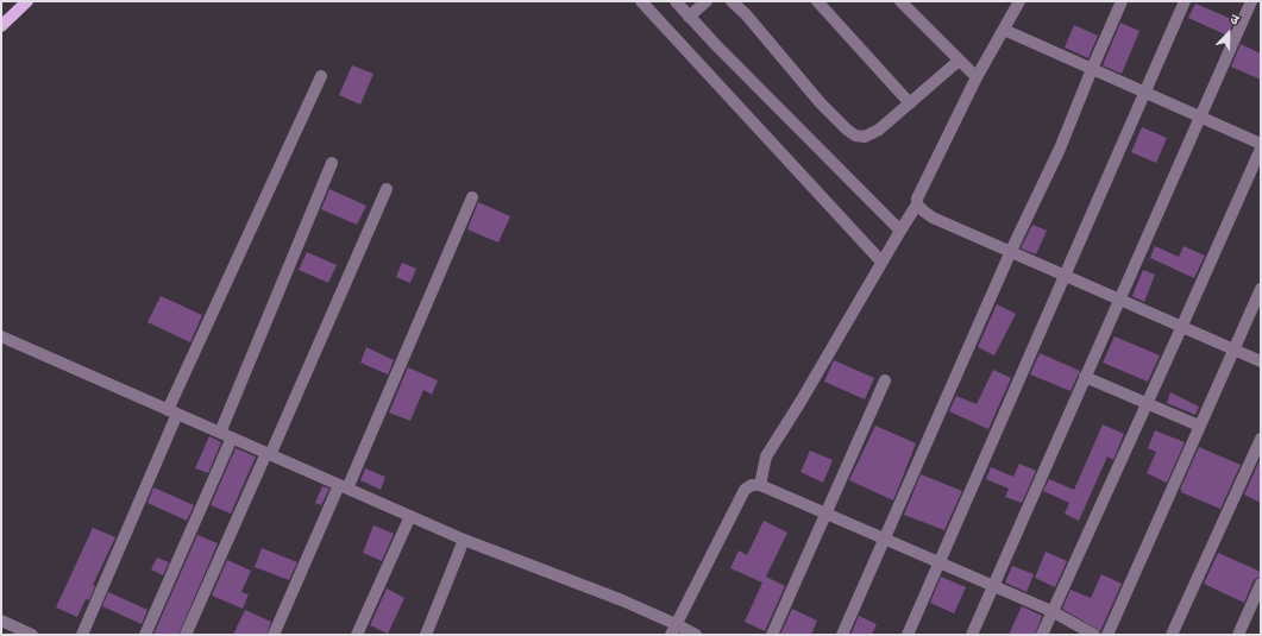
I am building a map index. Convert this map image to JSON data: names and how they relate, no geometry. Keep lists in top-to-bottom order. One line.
{"north":"top right"}
